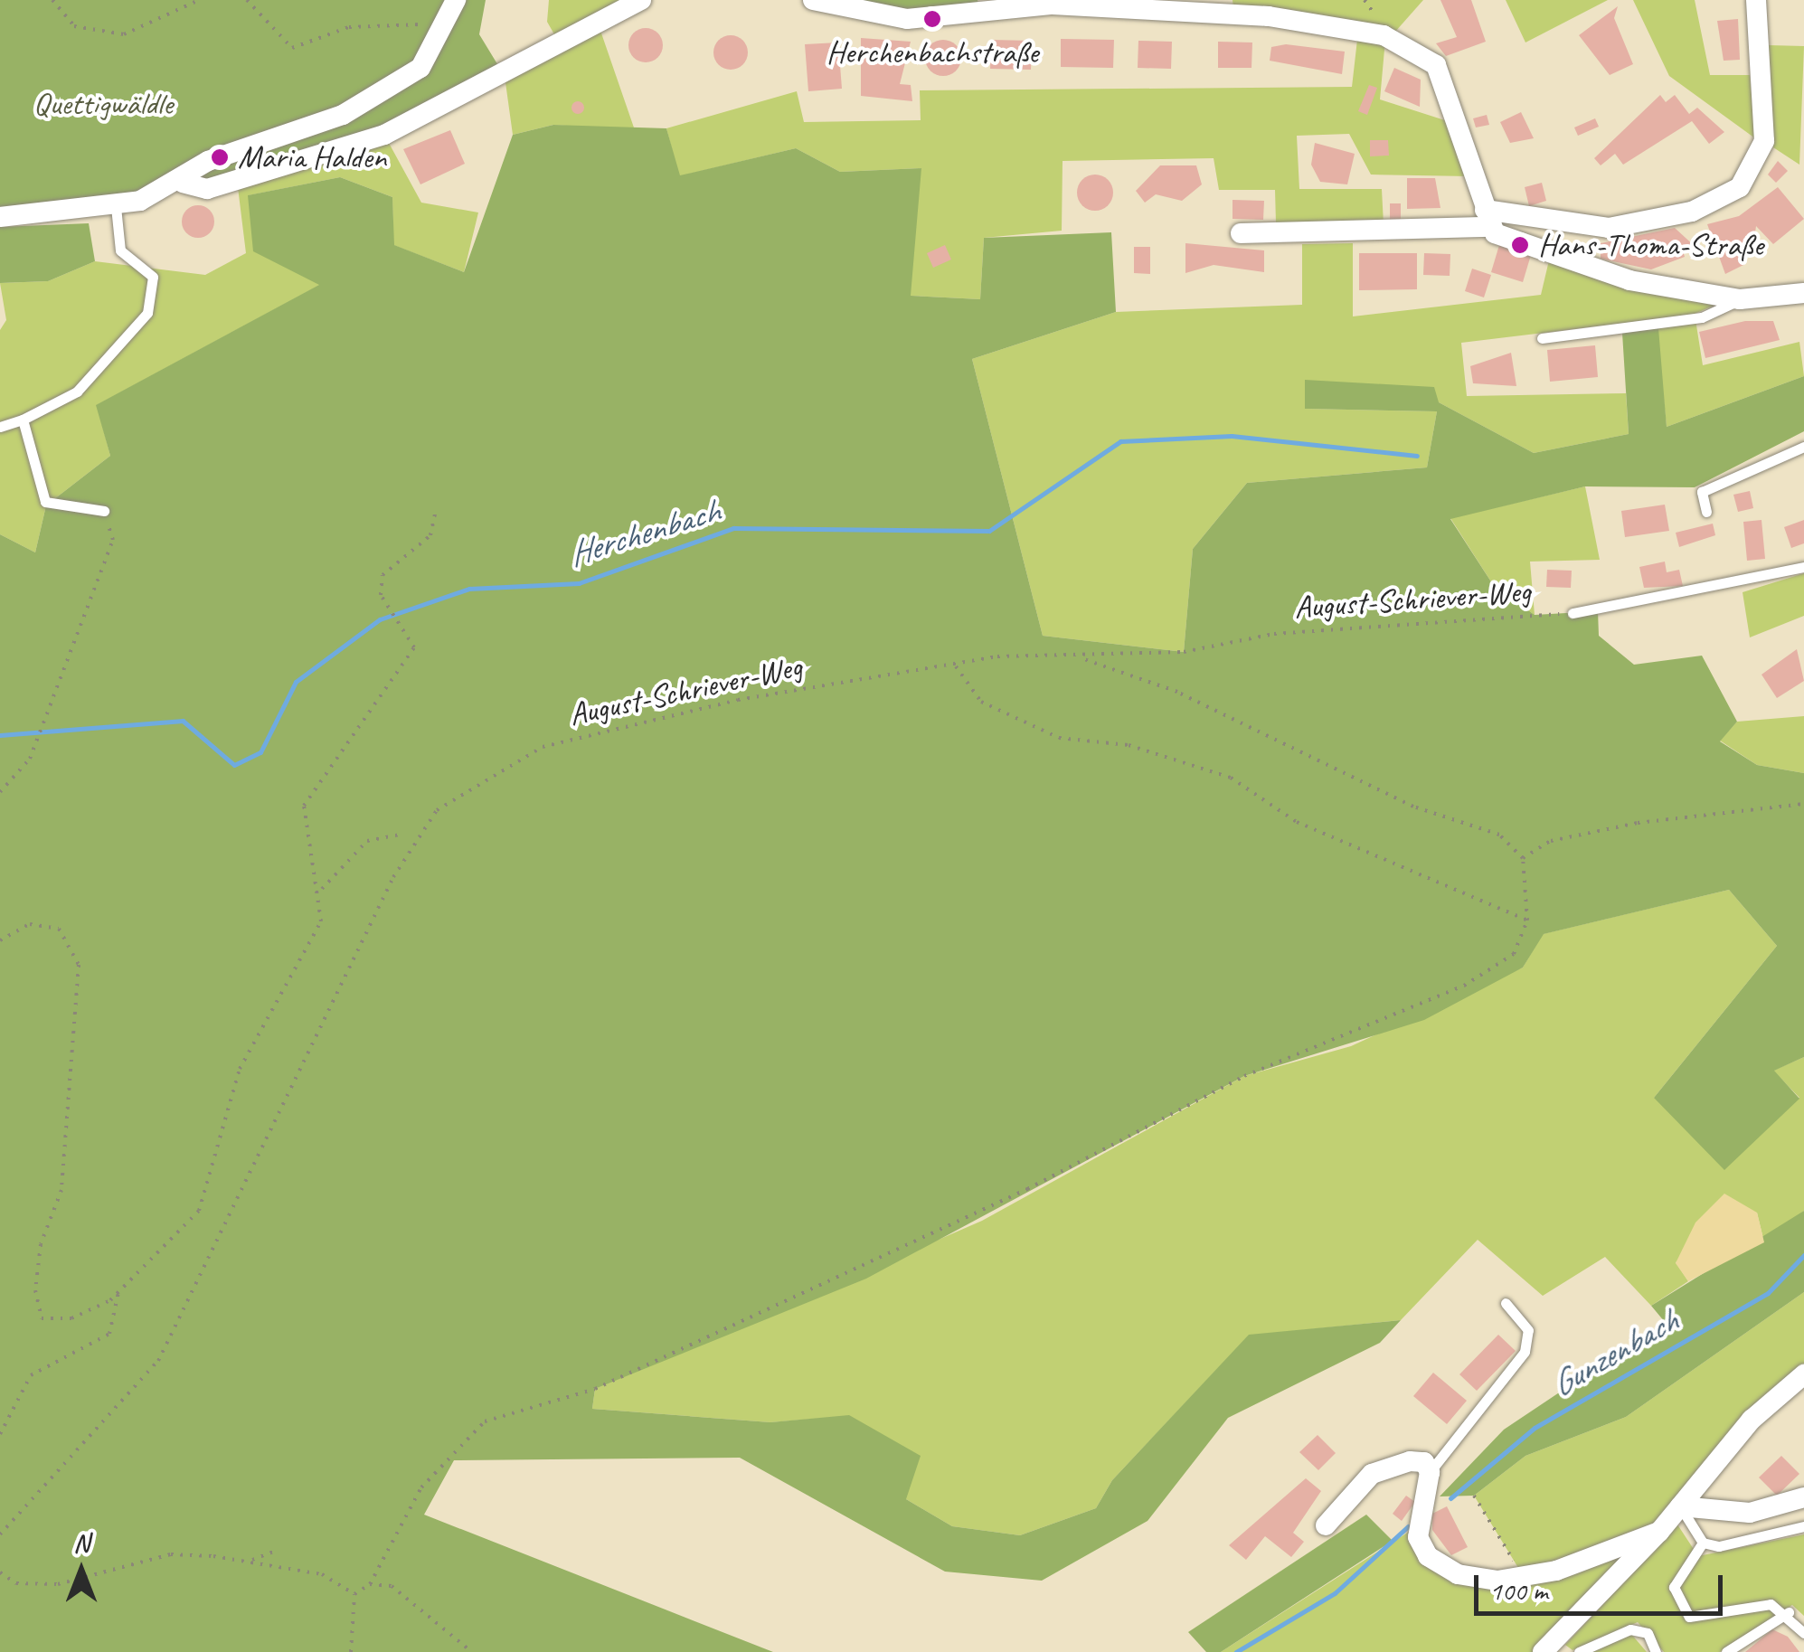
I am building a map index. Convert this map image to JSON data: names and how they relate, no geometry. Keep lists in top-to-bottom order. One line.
{"streets":{"lane":["August-Schriever-Weg"]},"water":["Herchenbach","Gunzenbach"],"parks":["Quettigwäldle"],"places":["Herchenbachstraße","Maria Halden","Hans-Thoma-Straße"],"scale_bar":"100 m","north":"top"}
